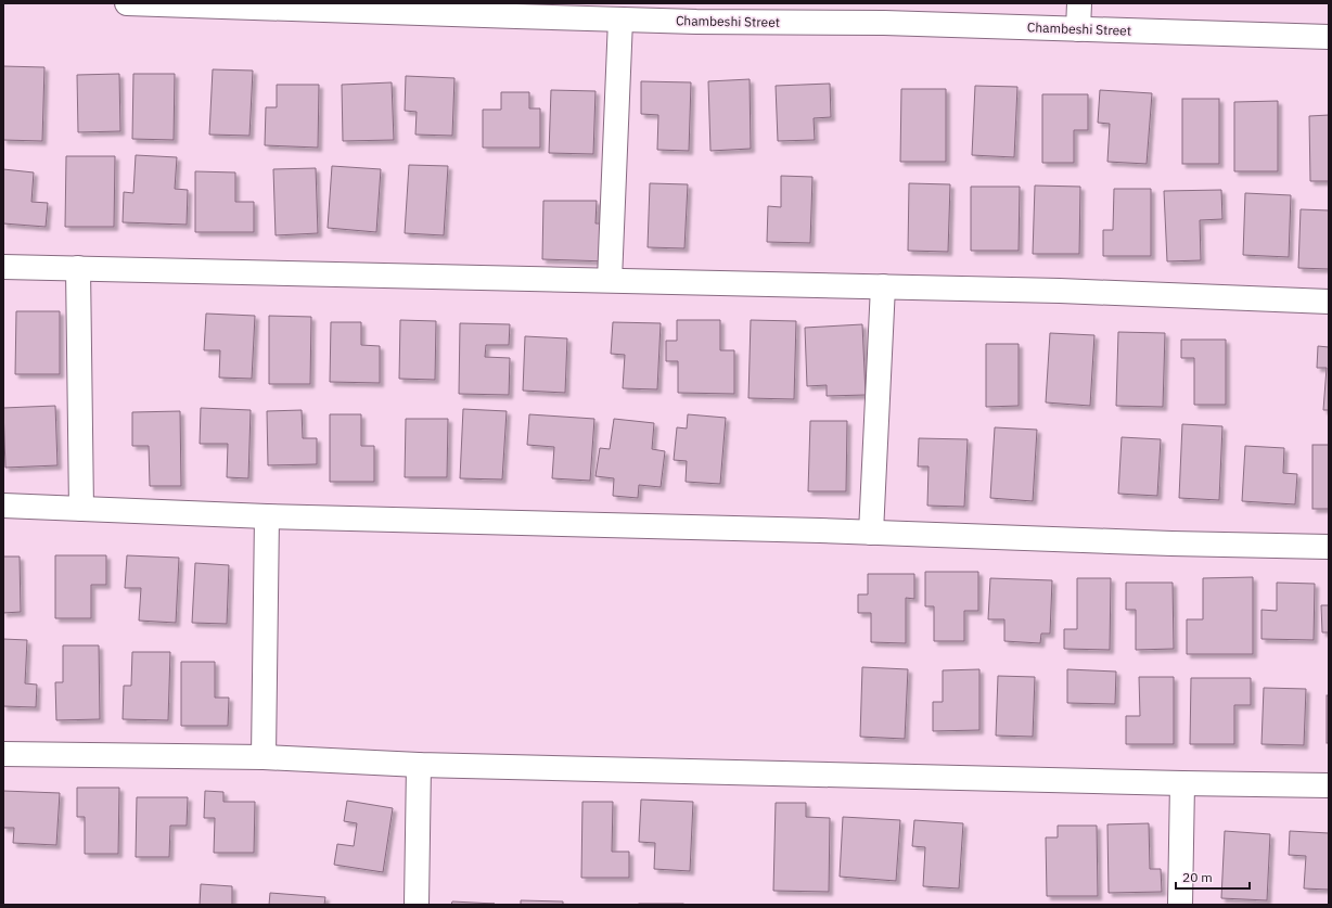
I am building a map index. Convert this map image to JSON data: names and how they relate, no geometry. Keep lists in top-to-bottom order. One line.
{"streets":{"street":["Chambeshi Street"]},"scale_bar":"20 m"}
